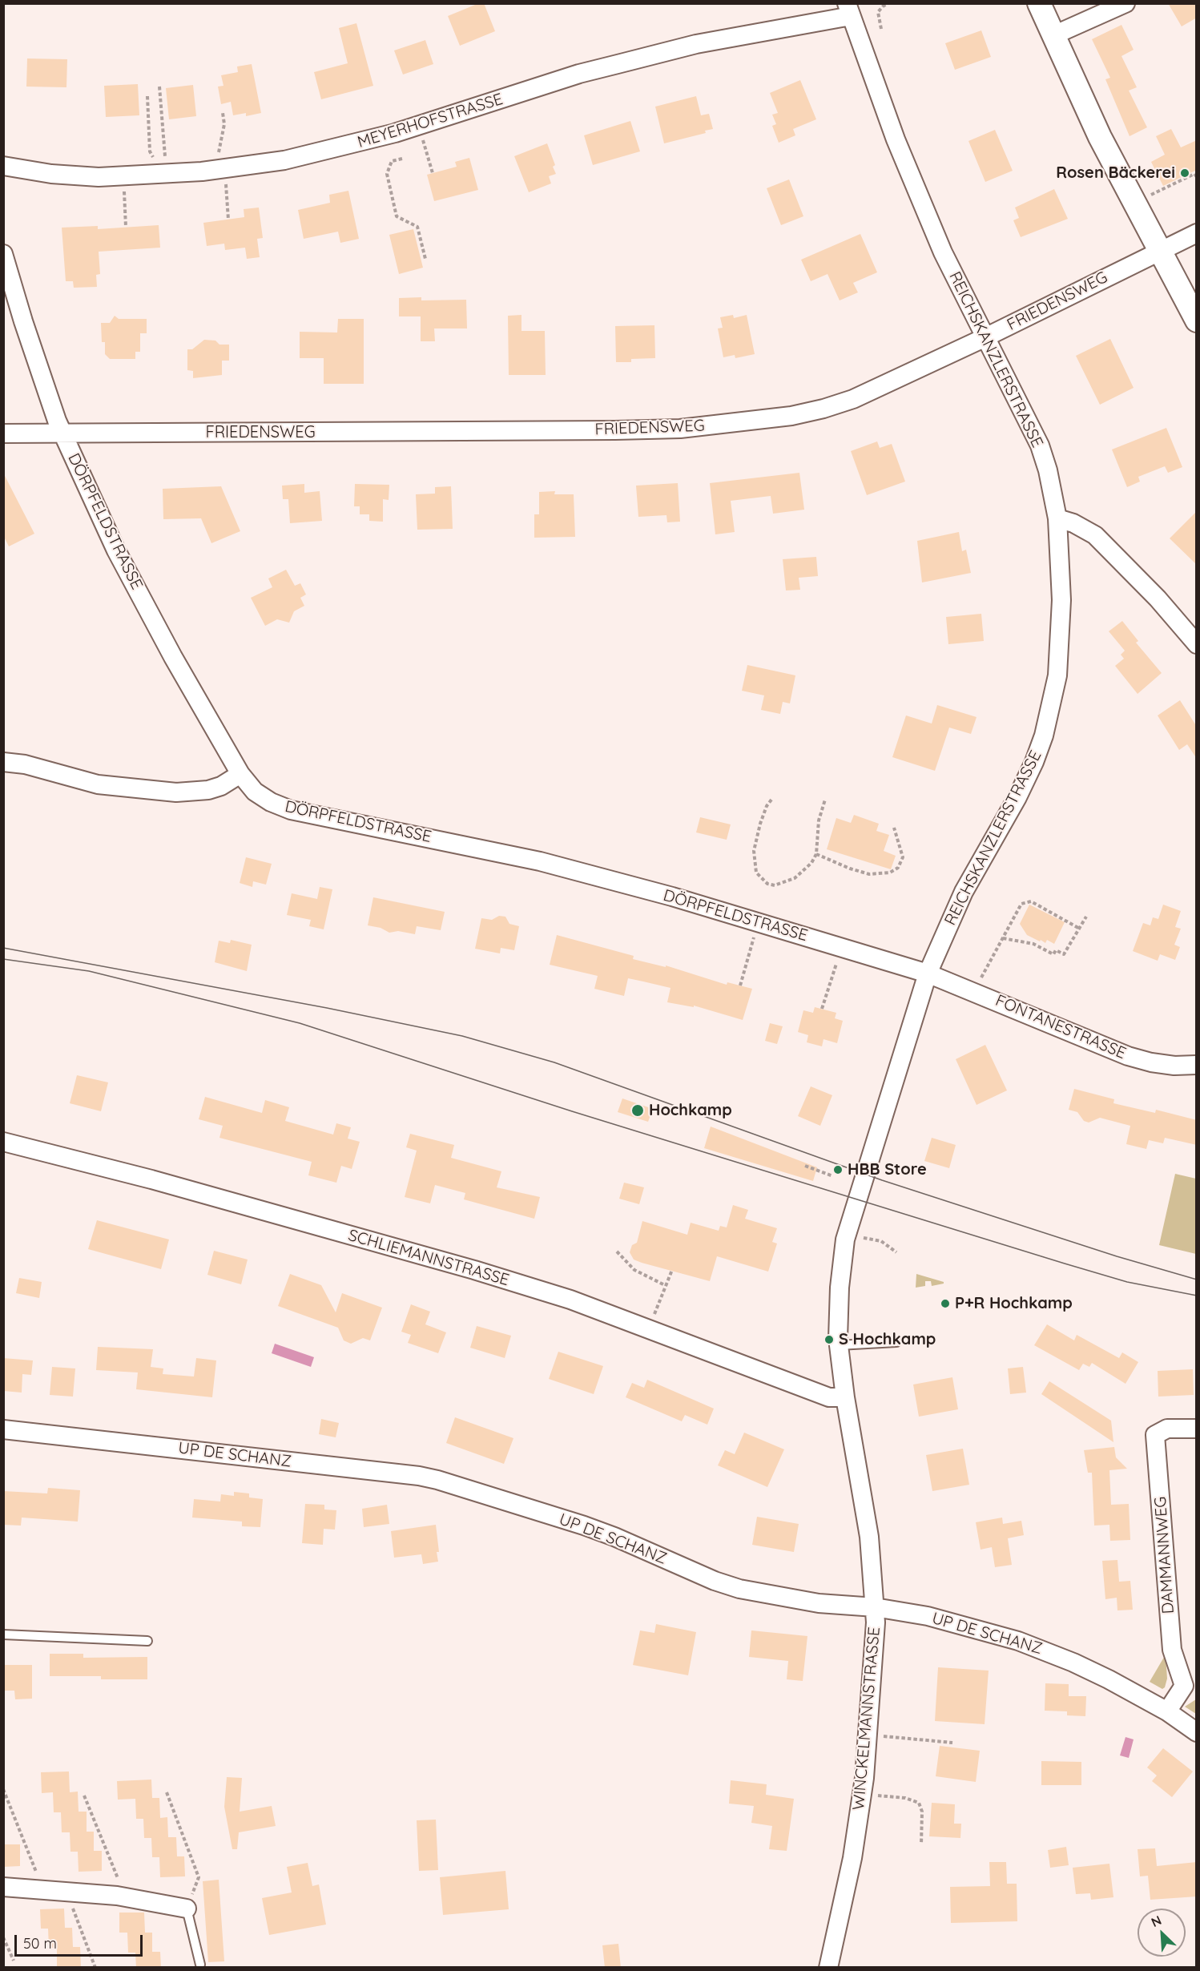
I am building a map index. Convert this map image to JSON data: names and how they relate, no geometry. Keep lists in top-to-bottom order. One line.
{"streets":{"street":["MEYERHOFSTRASSE","FRIEDENSWEG","REICHSKANZLERSTRASSE","DÖRPFELDSTRASSE","FONTANESTRASSE","SCHLIEMANNSTRASSE","UP DE SCHANZ","DAMMANNWEG","WINCKELMANNSTRASSE"]},"crossings":[["MEYERHOFSTRASSE","REICHSKANZLERSTRASSE"],["FRIEDENSWEG","REICHSKANZLERSTRASSE"],["FRIEDENSWEG","DÖRPFELDSTRASSE"],["REICHSKANZLERSTRASSE","DÖRPFELDSTRASSE"],["REICHSKANZLERSTRASSE","FONTANESTRASSE"],["REICHSKANZLERSTRASSE","WINCKELMANNSTRASSE"],["DÖRPFELDSTRASSE","FONTANESTRASSE"],["SCHLIEMANNSTRASSE","WINCKELMANNSTRASSE"],["UP DE SCHANZ","DAMMANNWEG"],["UP DE SCHANZ","WINCKELMANNSTRASSE"]],"places":["Rosen Bäckerei","Hochkamp","HBB Store","P+R Hochkamp","S Hochkamp"],"scale_bar":"50 m","north":"top left"}
